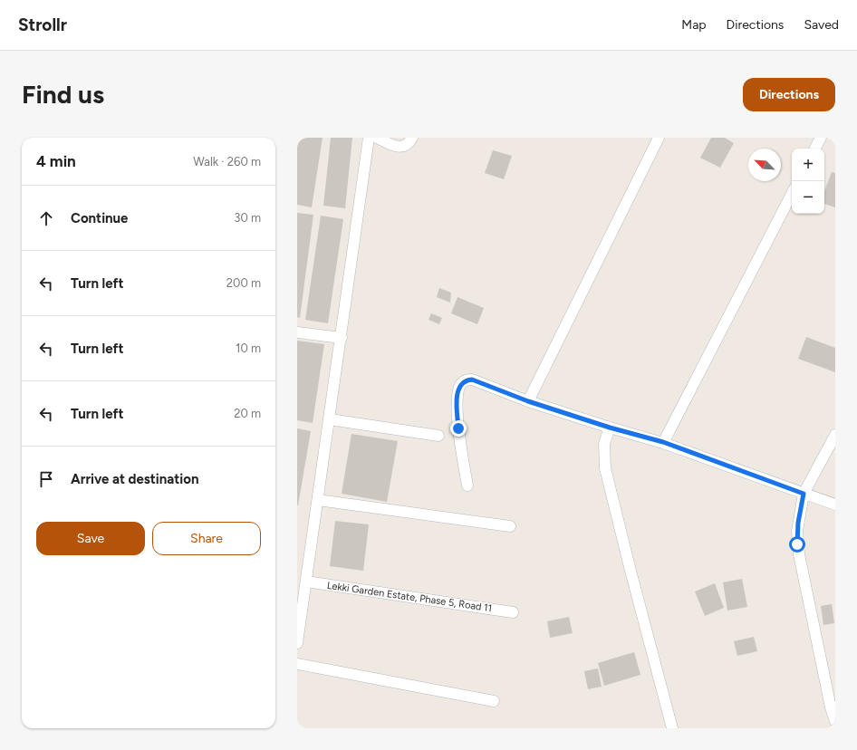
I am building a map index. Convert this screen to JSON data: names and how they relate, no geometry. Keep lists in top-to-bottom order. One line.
{"streets":{"street":["Lekki Garden Estate, Phase 5, Road 11"]},"north":"top left","page":{"header":"Strollr","nav":["Map","Directions","Saved"],"buttons":["Directions",["Save","Share"]],"title":"Find us","heading":["4 min","Walk · 260 m"],"map_buttons":["+","−"],"list":[["Continue","30 m"],["Turn left","200 m"],["Turn left","10 m"],["Turn left","20 m"],"Arrive at destination"]}}
